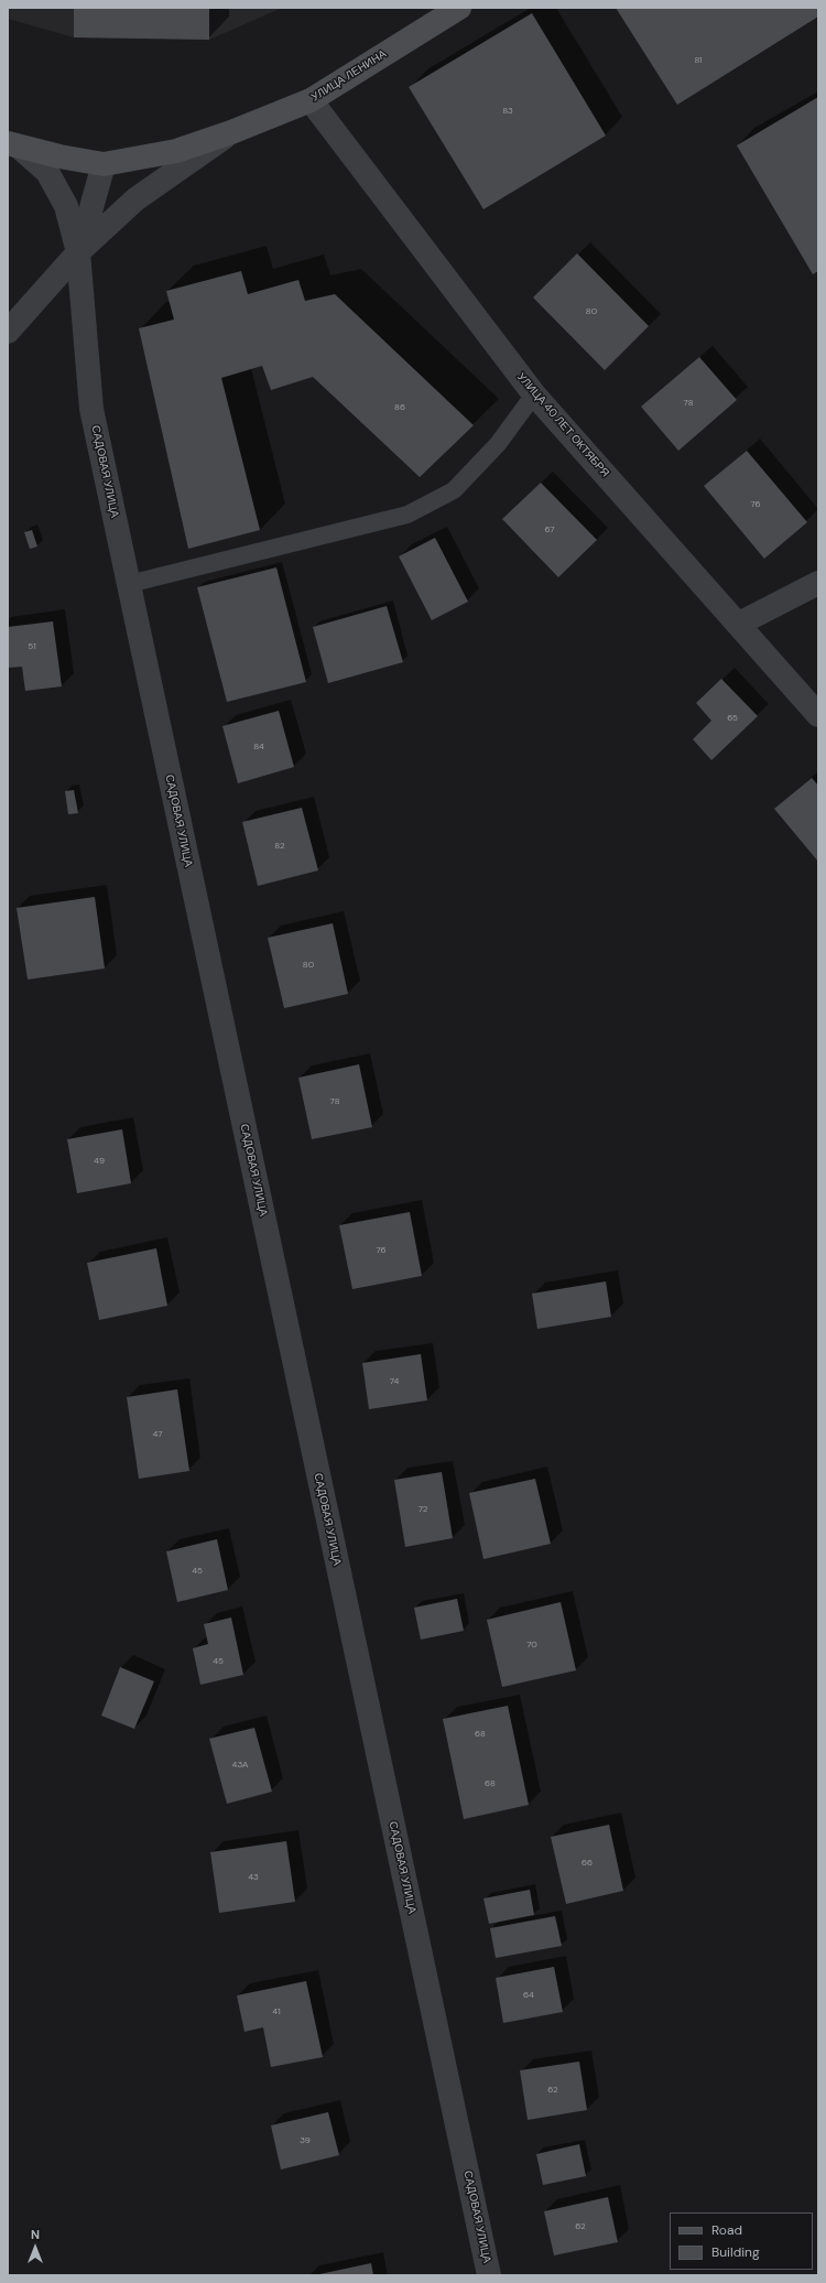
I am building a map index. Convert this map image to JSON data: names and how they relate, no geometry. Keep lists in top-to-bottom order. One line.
{"streets":{"main road":["УЛИЦА ЛЕНИНА"],"street":["УЛИЦА 40 ЛЕТ ОКТЯБРЯ","САДОВАЯ УЛИЦА"]},"crossings":[["УЛИЦА ЛЕНИНА","УЛИЦА 40 ЛЕТ ОКТЯБРЯ"]],"house_numbers":["81","83","80","78","86","76","67","51","65","84","82","80","78","49","76","74","47","72","45","70","45","68","43А","68","66","43","64","41","62","39","62"],"legend":["Road","Building"],"north":"top"}
